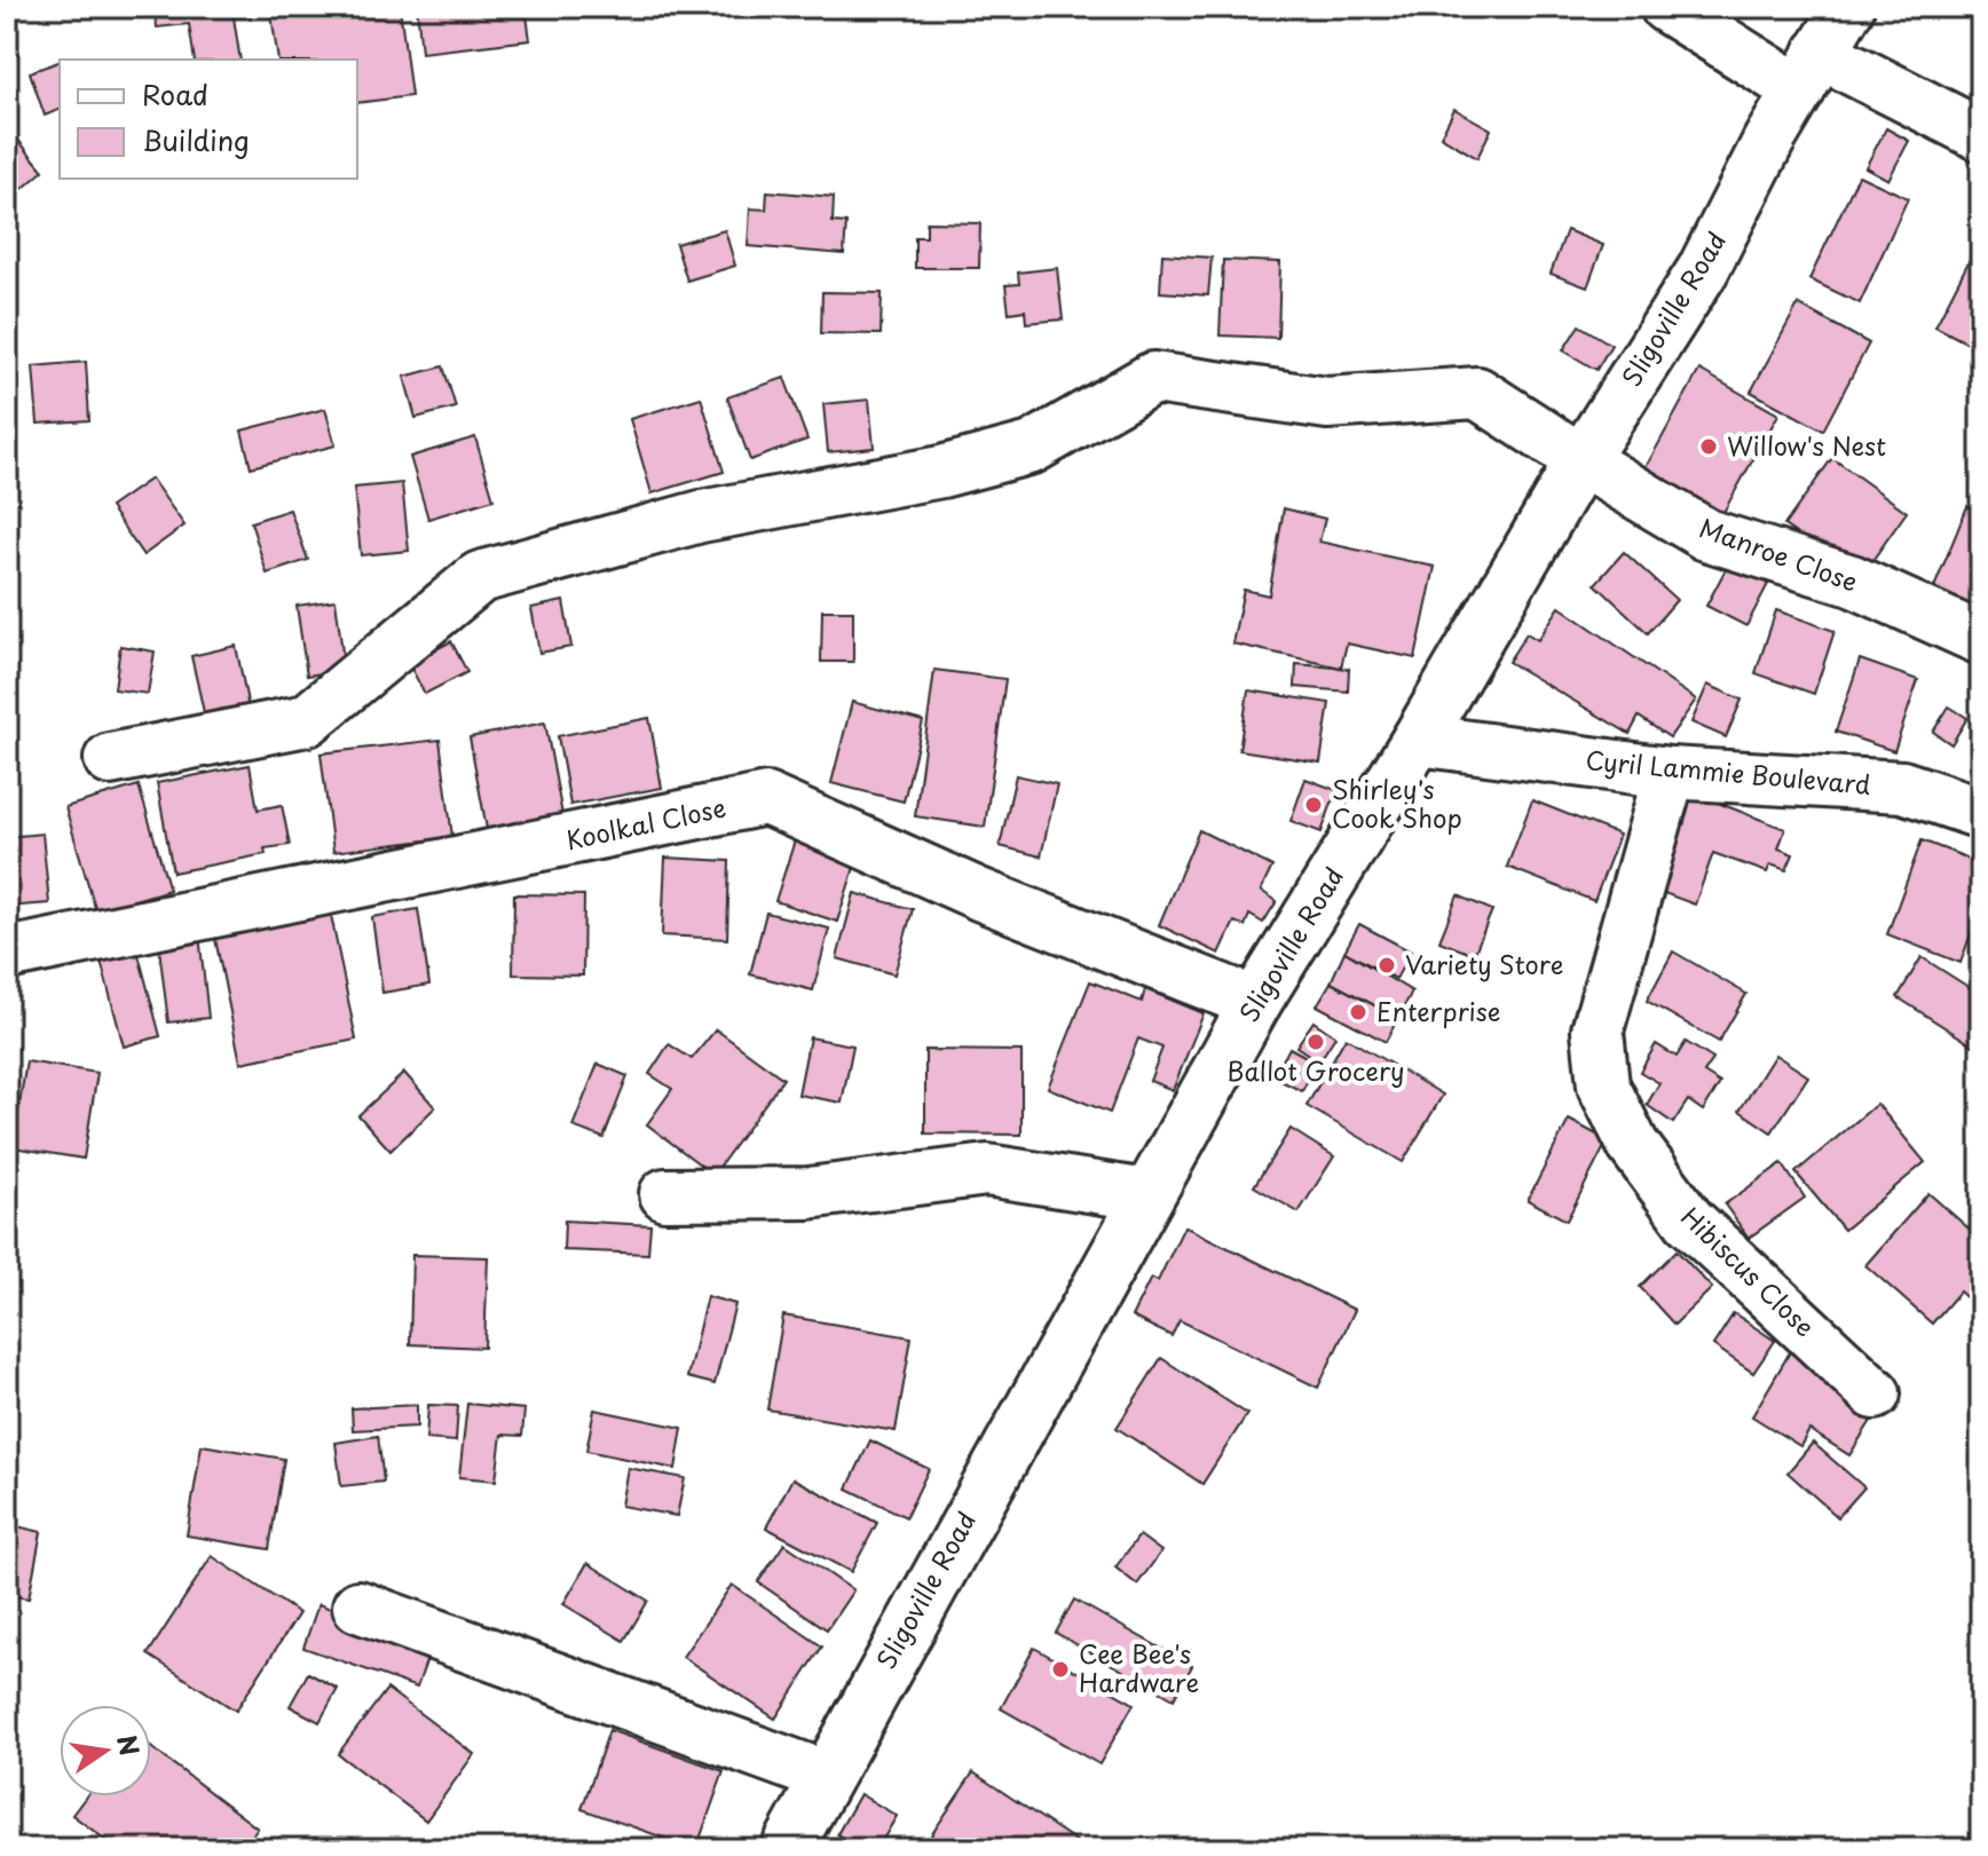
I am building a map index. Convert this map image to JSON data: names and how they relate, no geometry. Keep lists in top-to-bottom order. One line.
{"streets":{"street":["Sligoville Road","Manroe Close","Cyril Lammie Boulevard","Koolkal Close","Hibiscus Close"]},"crossings":[["Sligoville Road","Manroe Close"],["Sligoville Road","Cyril Lammie Boulevard"],["Sligoville Road","Koolkal Close"],["Cyril Lammie Boulevard","Hibiscus Close"]],"places":["Willow's Nest","Shirley's Cook Shop","Variety Store","Enterprise","Ballot Grocery","Cee Bee's Hardware"],"legend":["Road","Building"],"north":"right"}
